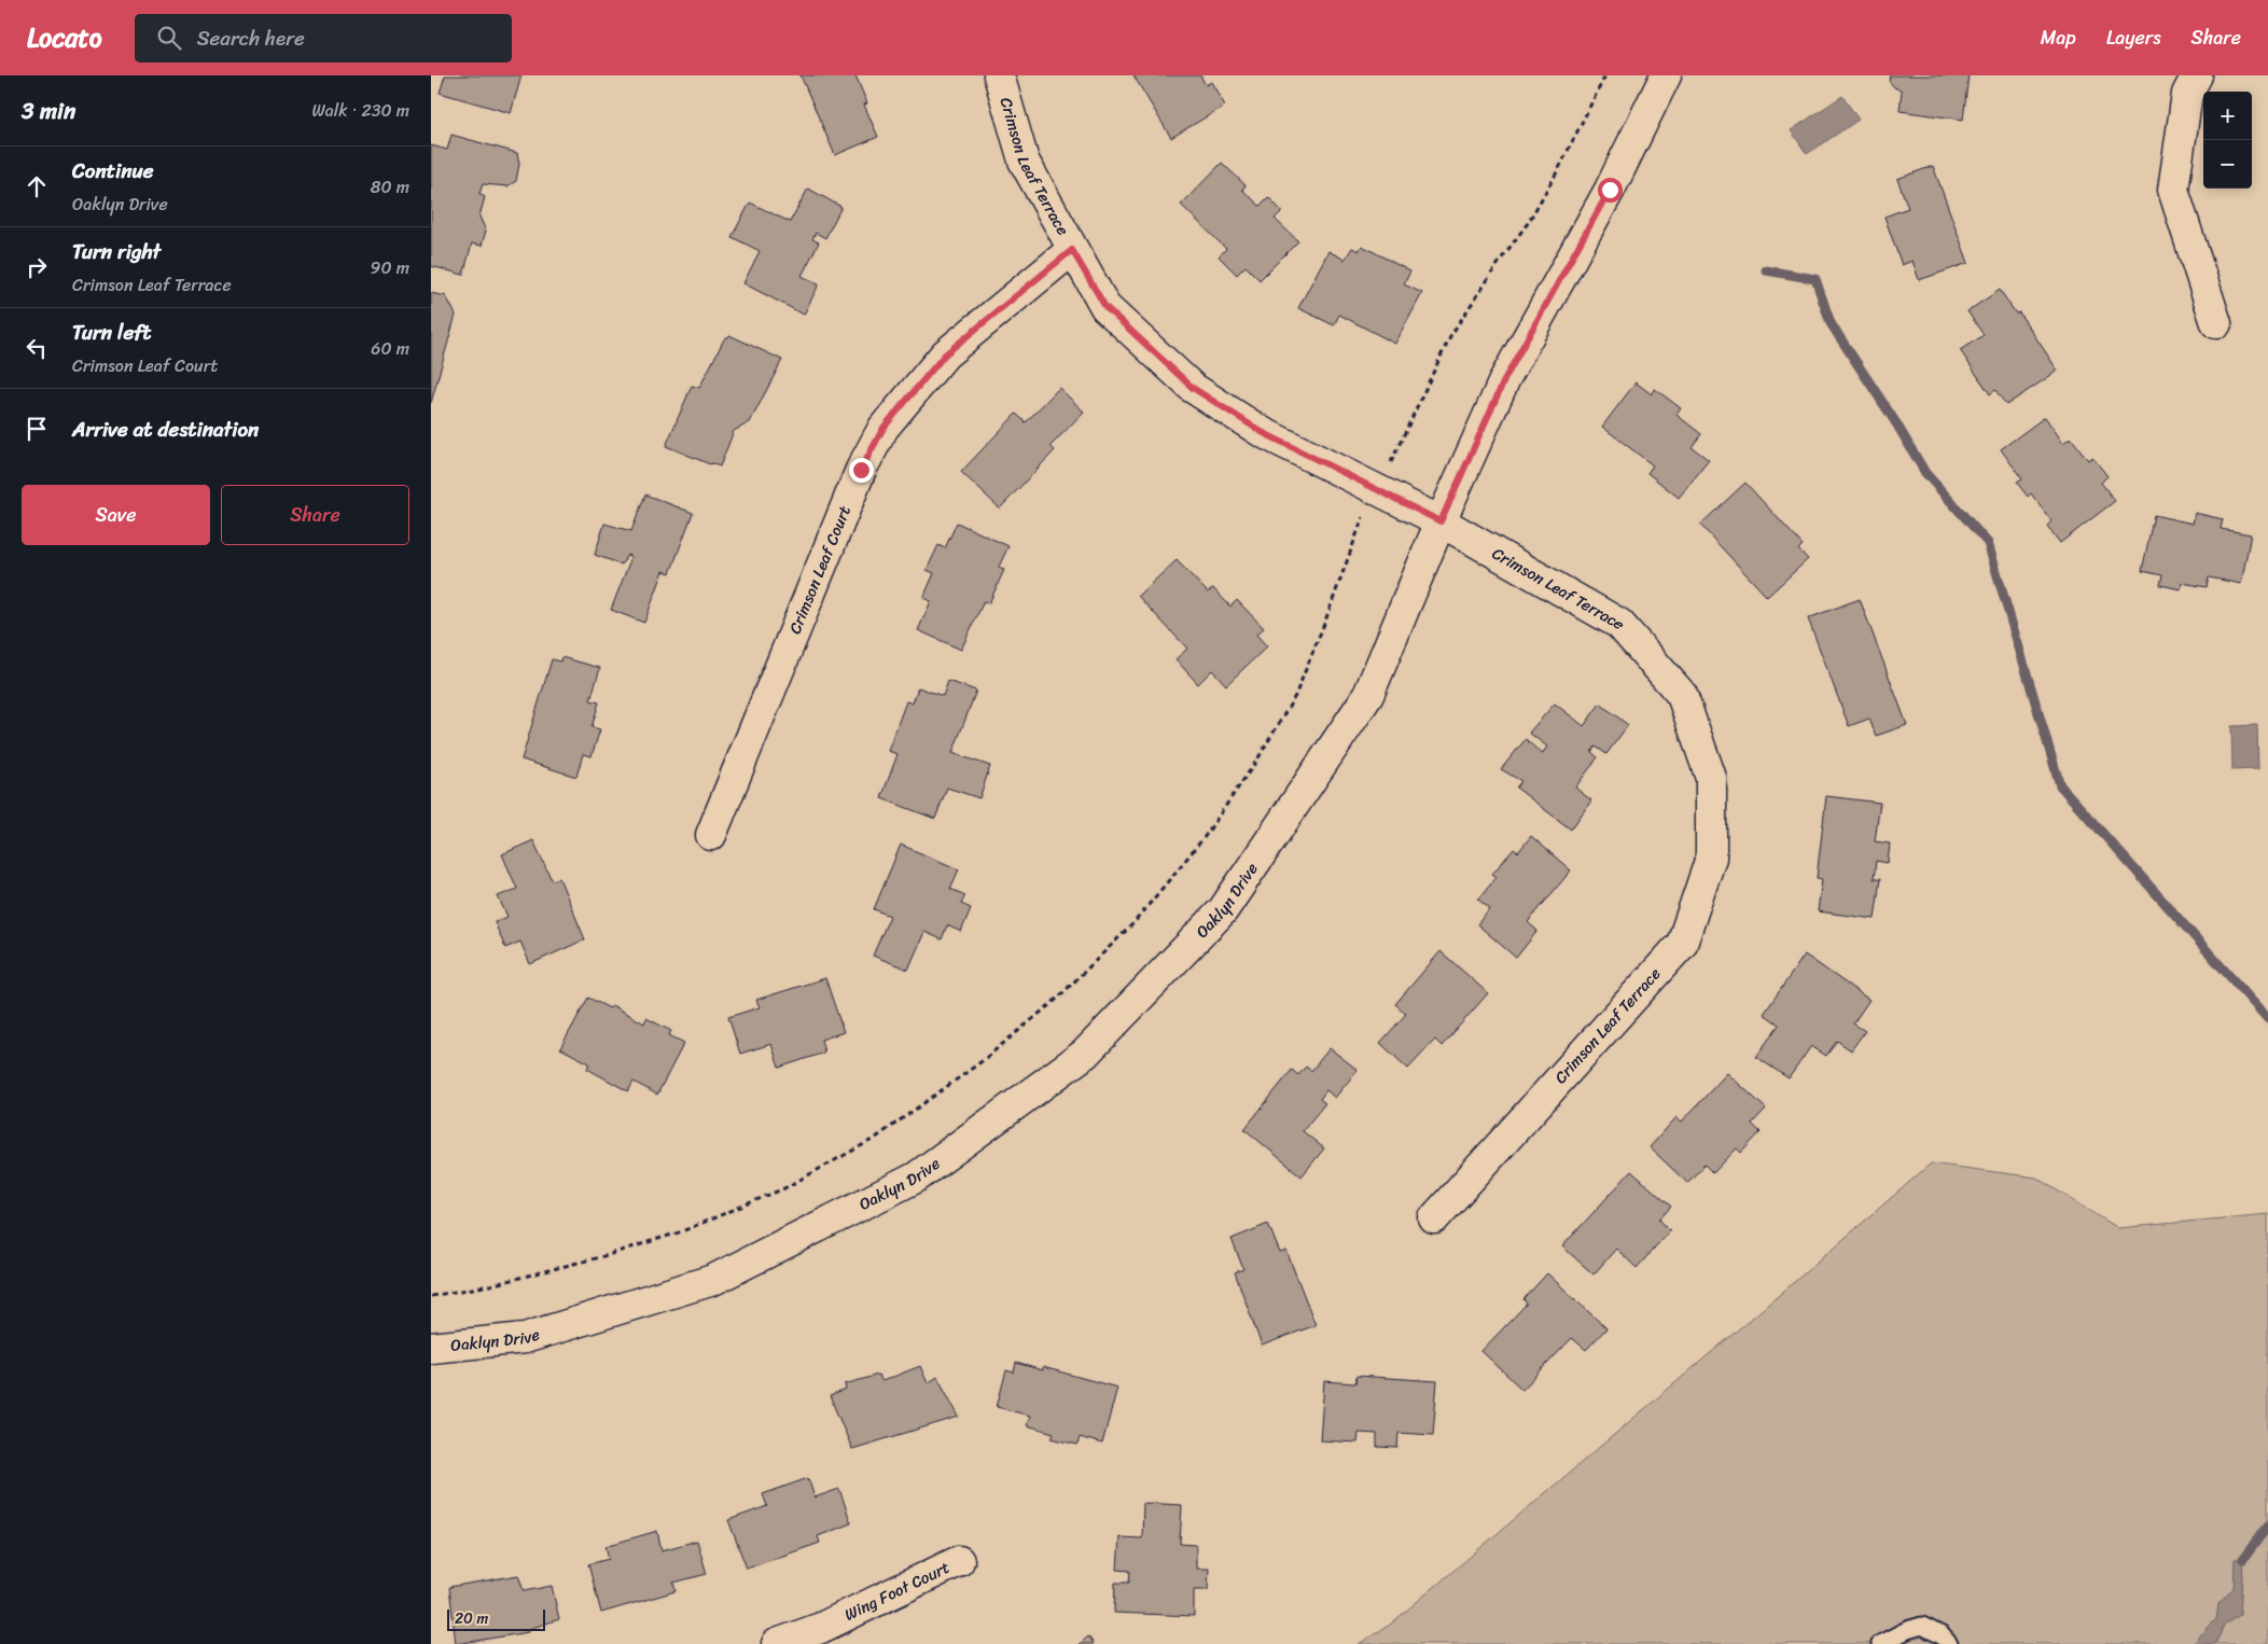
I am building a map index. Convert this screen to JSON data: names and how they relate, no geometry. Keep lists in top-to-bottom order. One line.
{"streets":{"street":["Crimson Leaf Terrace","Crimson Leaf Court","Oaklyn Drive","Wing Foot Court"]},"crossings":[["Crimson Leaf Terrace","Crimson Leaf Court"],["Crimson Leaf Terrace","Oaklyn Drive"]],"scale_bar":"20 m","page":{"header":"Locato","search":"Search here","nav":["Map","Layers","Share"],"heading":["3 min","Walk · 230 m"],"map_buttons":["+","−"],"list":[["Continue","Oaklyn Drive","80 m"],["Turn right","Crimson Leaf Terrace","90 m"],["Turn left","Crimson Leaf Court","60 m"],"Arrive at destination"],"buttons":["Save","Share"],"scale":"20 m"}}
